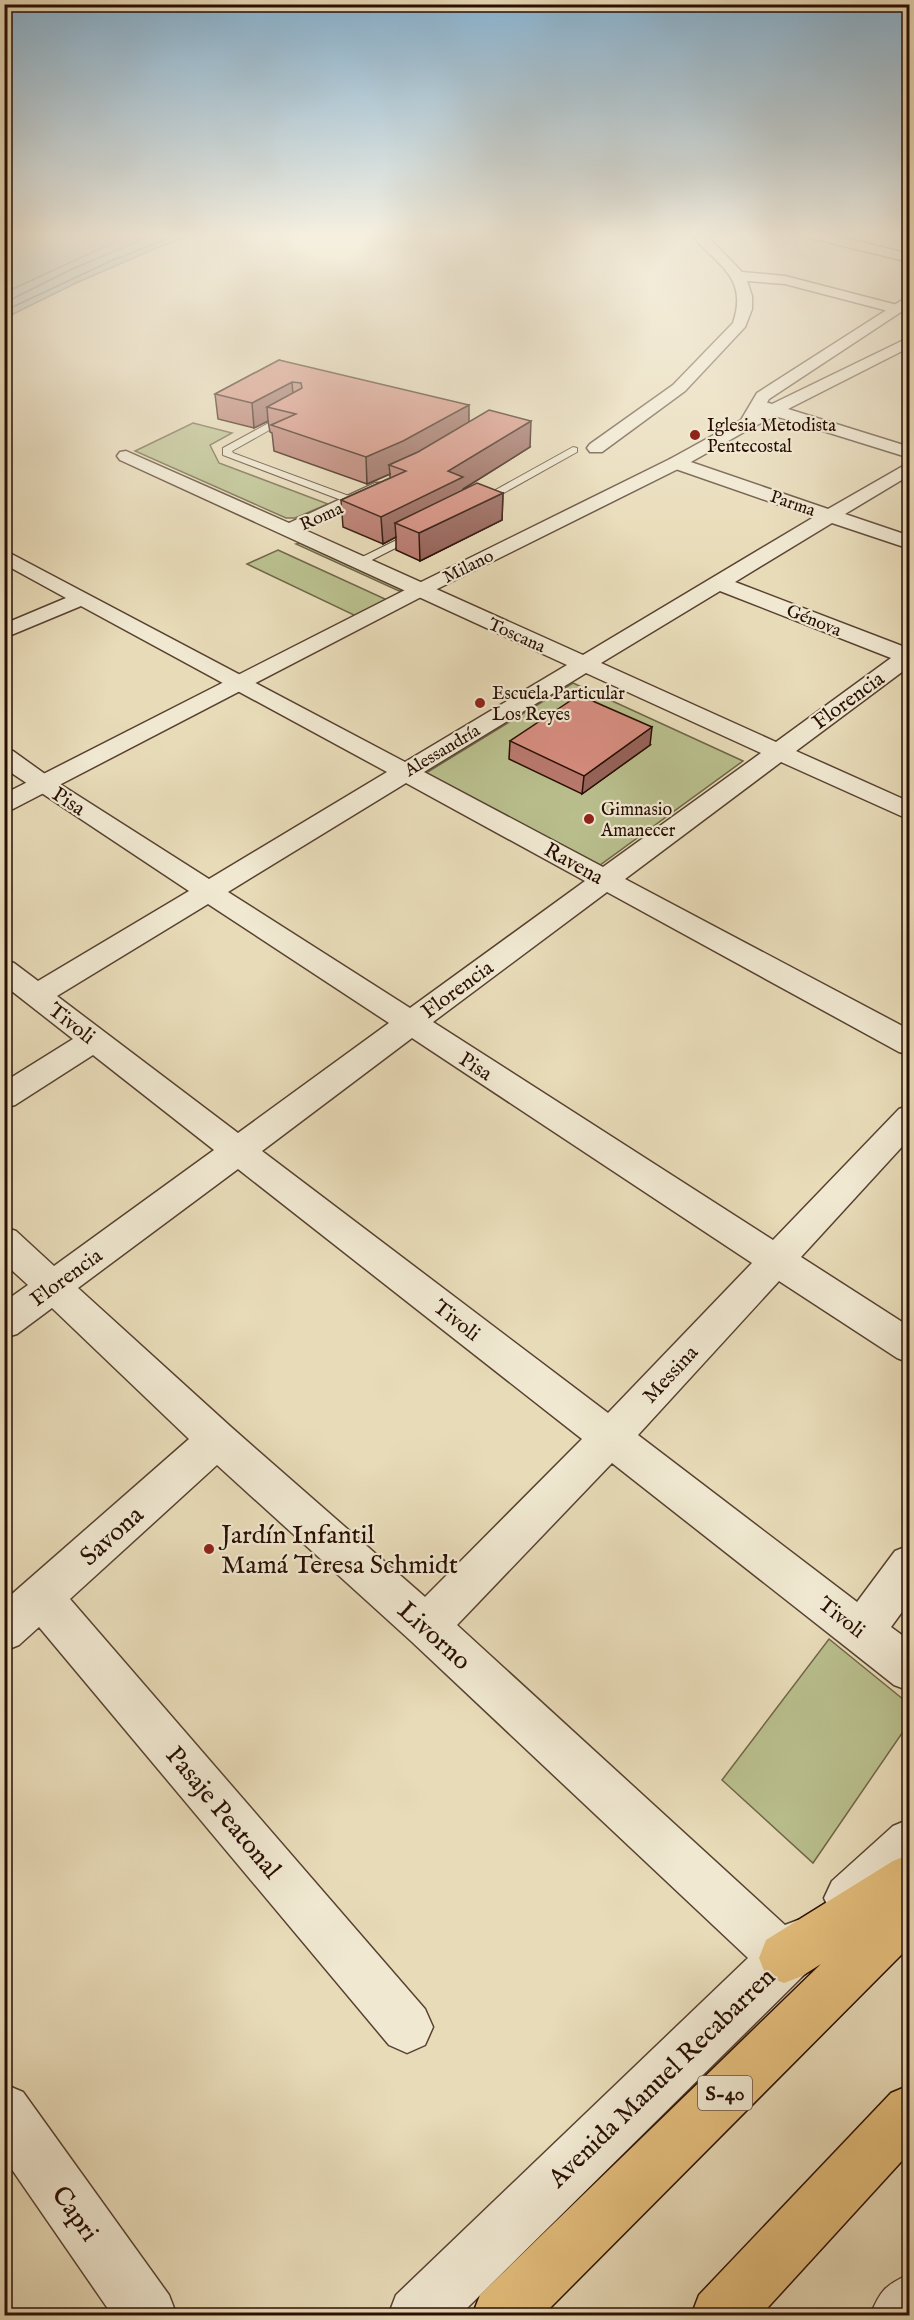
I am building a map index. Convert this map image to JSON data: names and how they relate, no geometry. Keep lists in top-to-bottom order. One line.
{"streets":{"main road":["S-40"],"street":["Parma","Roma","Milano","Génova","Toscana","Florencia","Alessandría","Pisa","Ravena","Tivoli","Messina","Savona","Livorno","Pasaje Peatonal","Avenida Manuel Recabarren","Capri"]},"crossings":[["Parma","Milano"],["Parma","Alessandría"],["Roma","Toscana"],["Milano","Toscana"],["Milano","Pisa"],["Milano","Ravena"],["Génova","Florencia"],["Génova","Alessandría"],["Toscana","Florencia"],["Toscana","Alessandría"],["Florencia","Pisa"],["Florencia","Ravena"],["Florencia","Tivoli"],["Florencia","Livorno"],["Alessandría","Pisa"],["Alessandría","Ravena"],["Alessandría","Tivoli"],["Pisa","Messina"],["Tivoli","Messina"],["Messina","Livorno"],["Savona","Livorno"],["Savona","Pasaje Peatonal"],["Livorno","Avenida Manuel Recabarren"]],"places":["Iglesia Metodista Pentecostal","Escuela Particular Los Reyes","Gimnasio Amanecer","Jardín Infantil Mamá Teresa Schmidt"]}
